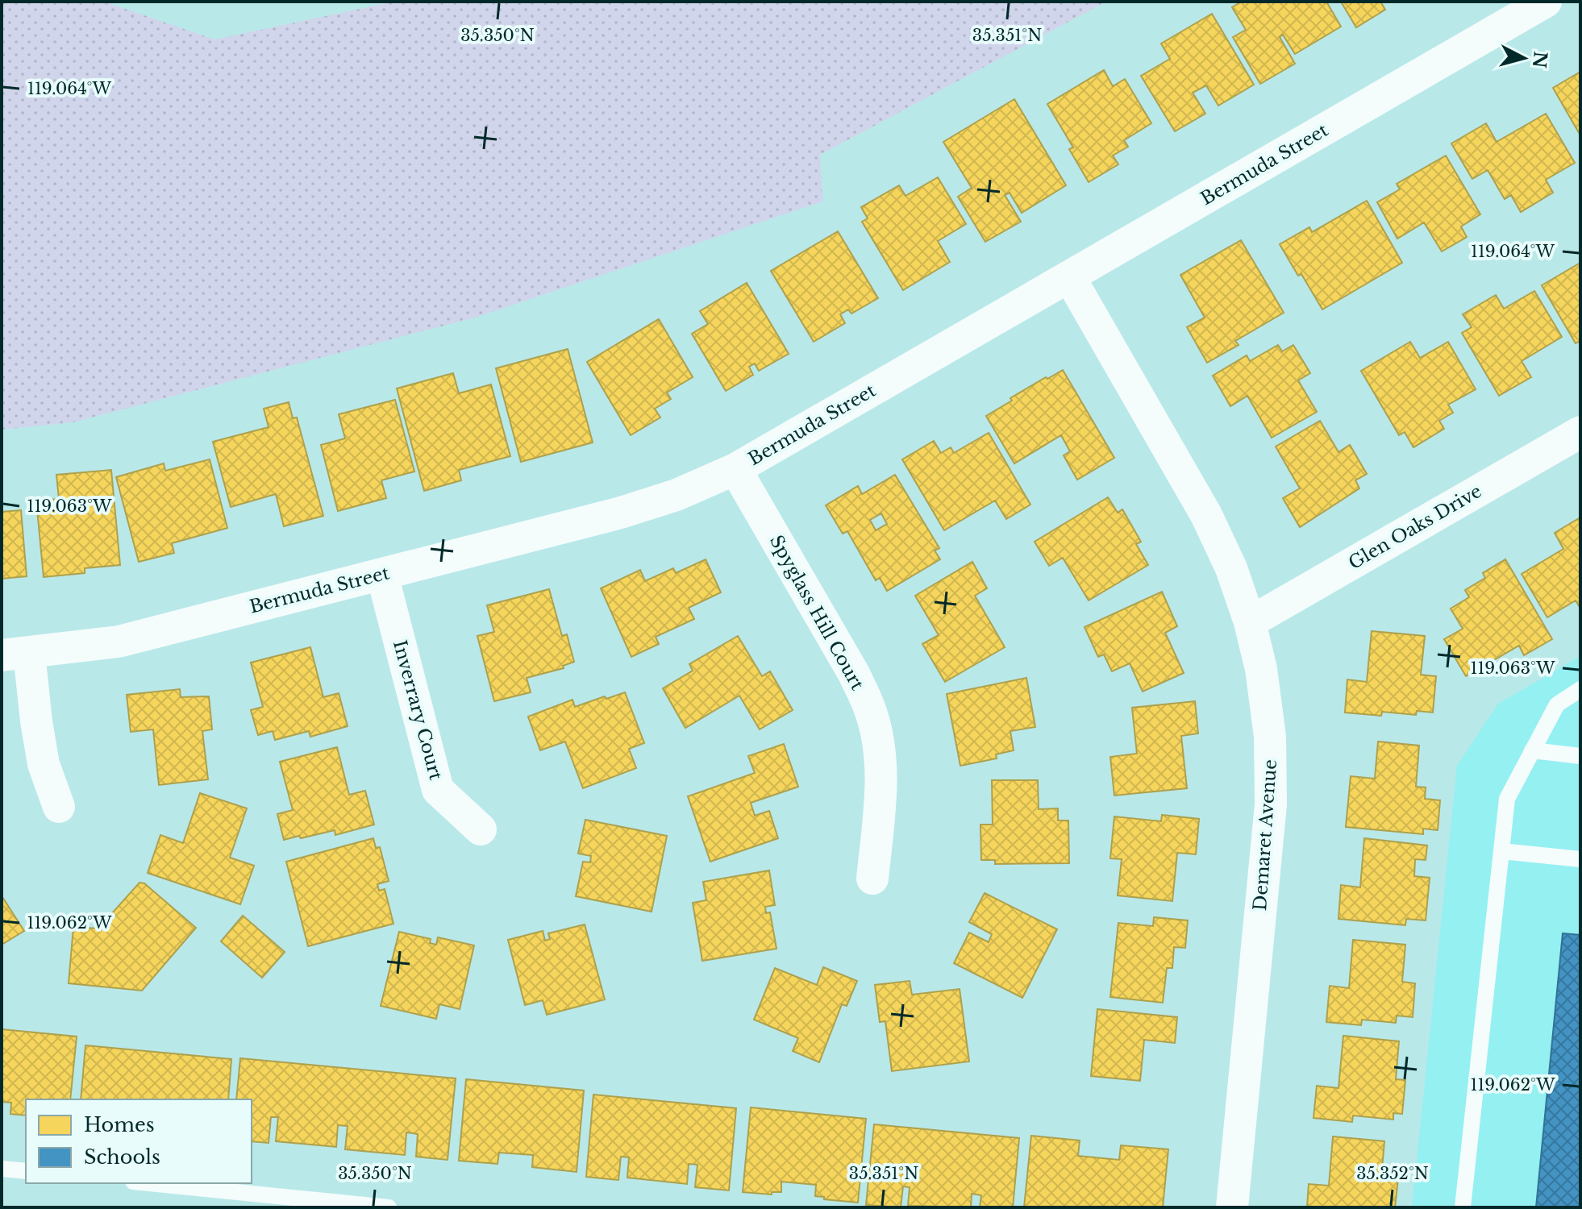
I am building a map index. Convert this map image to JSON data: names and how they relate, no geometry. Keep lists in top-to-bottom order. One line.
{"streets":{"street":["Bermuda Street","Glen Oaks Drive","Spyglass Hill Court","Inverrary Court","Demaret Avenue"]},"crossings":[["Bermuda Street","Spyglass Hill Court"],["Bermuda Street","Inverrary Court"],["Bermuda Street","Demaret Avenue"],["Glen Oaks Drive","Demaret Avenue"]],"legend":["Homes","Schools"],"north":"right","coordinates":["35.350°N","35.351°N","119.064°W","119.063°W","119.062°W","35.352°N"]}
